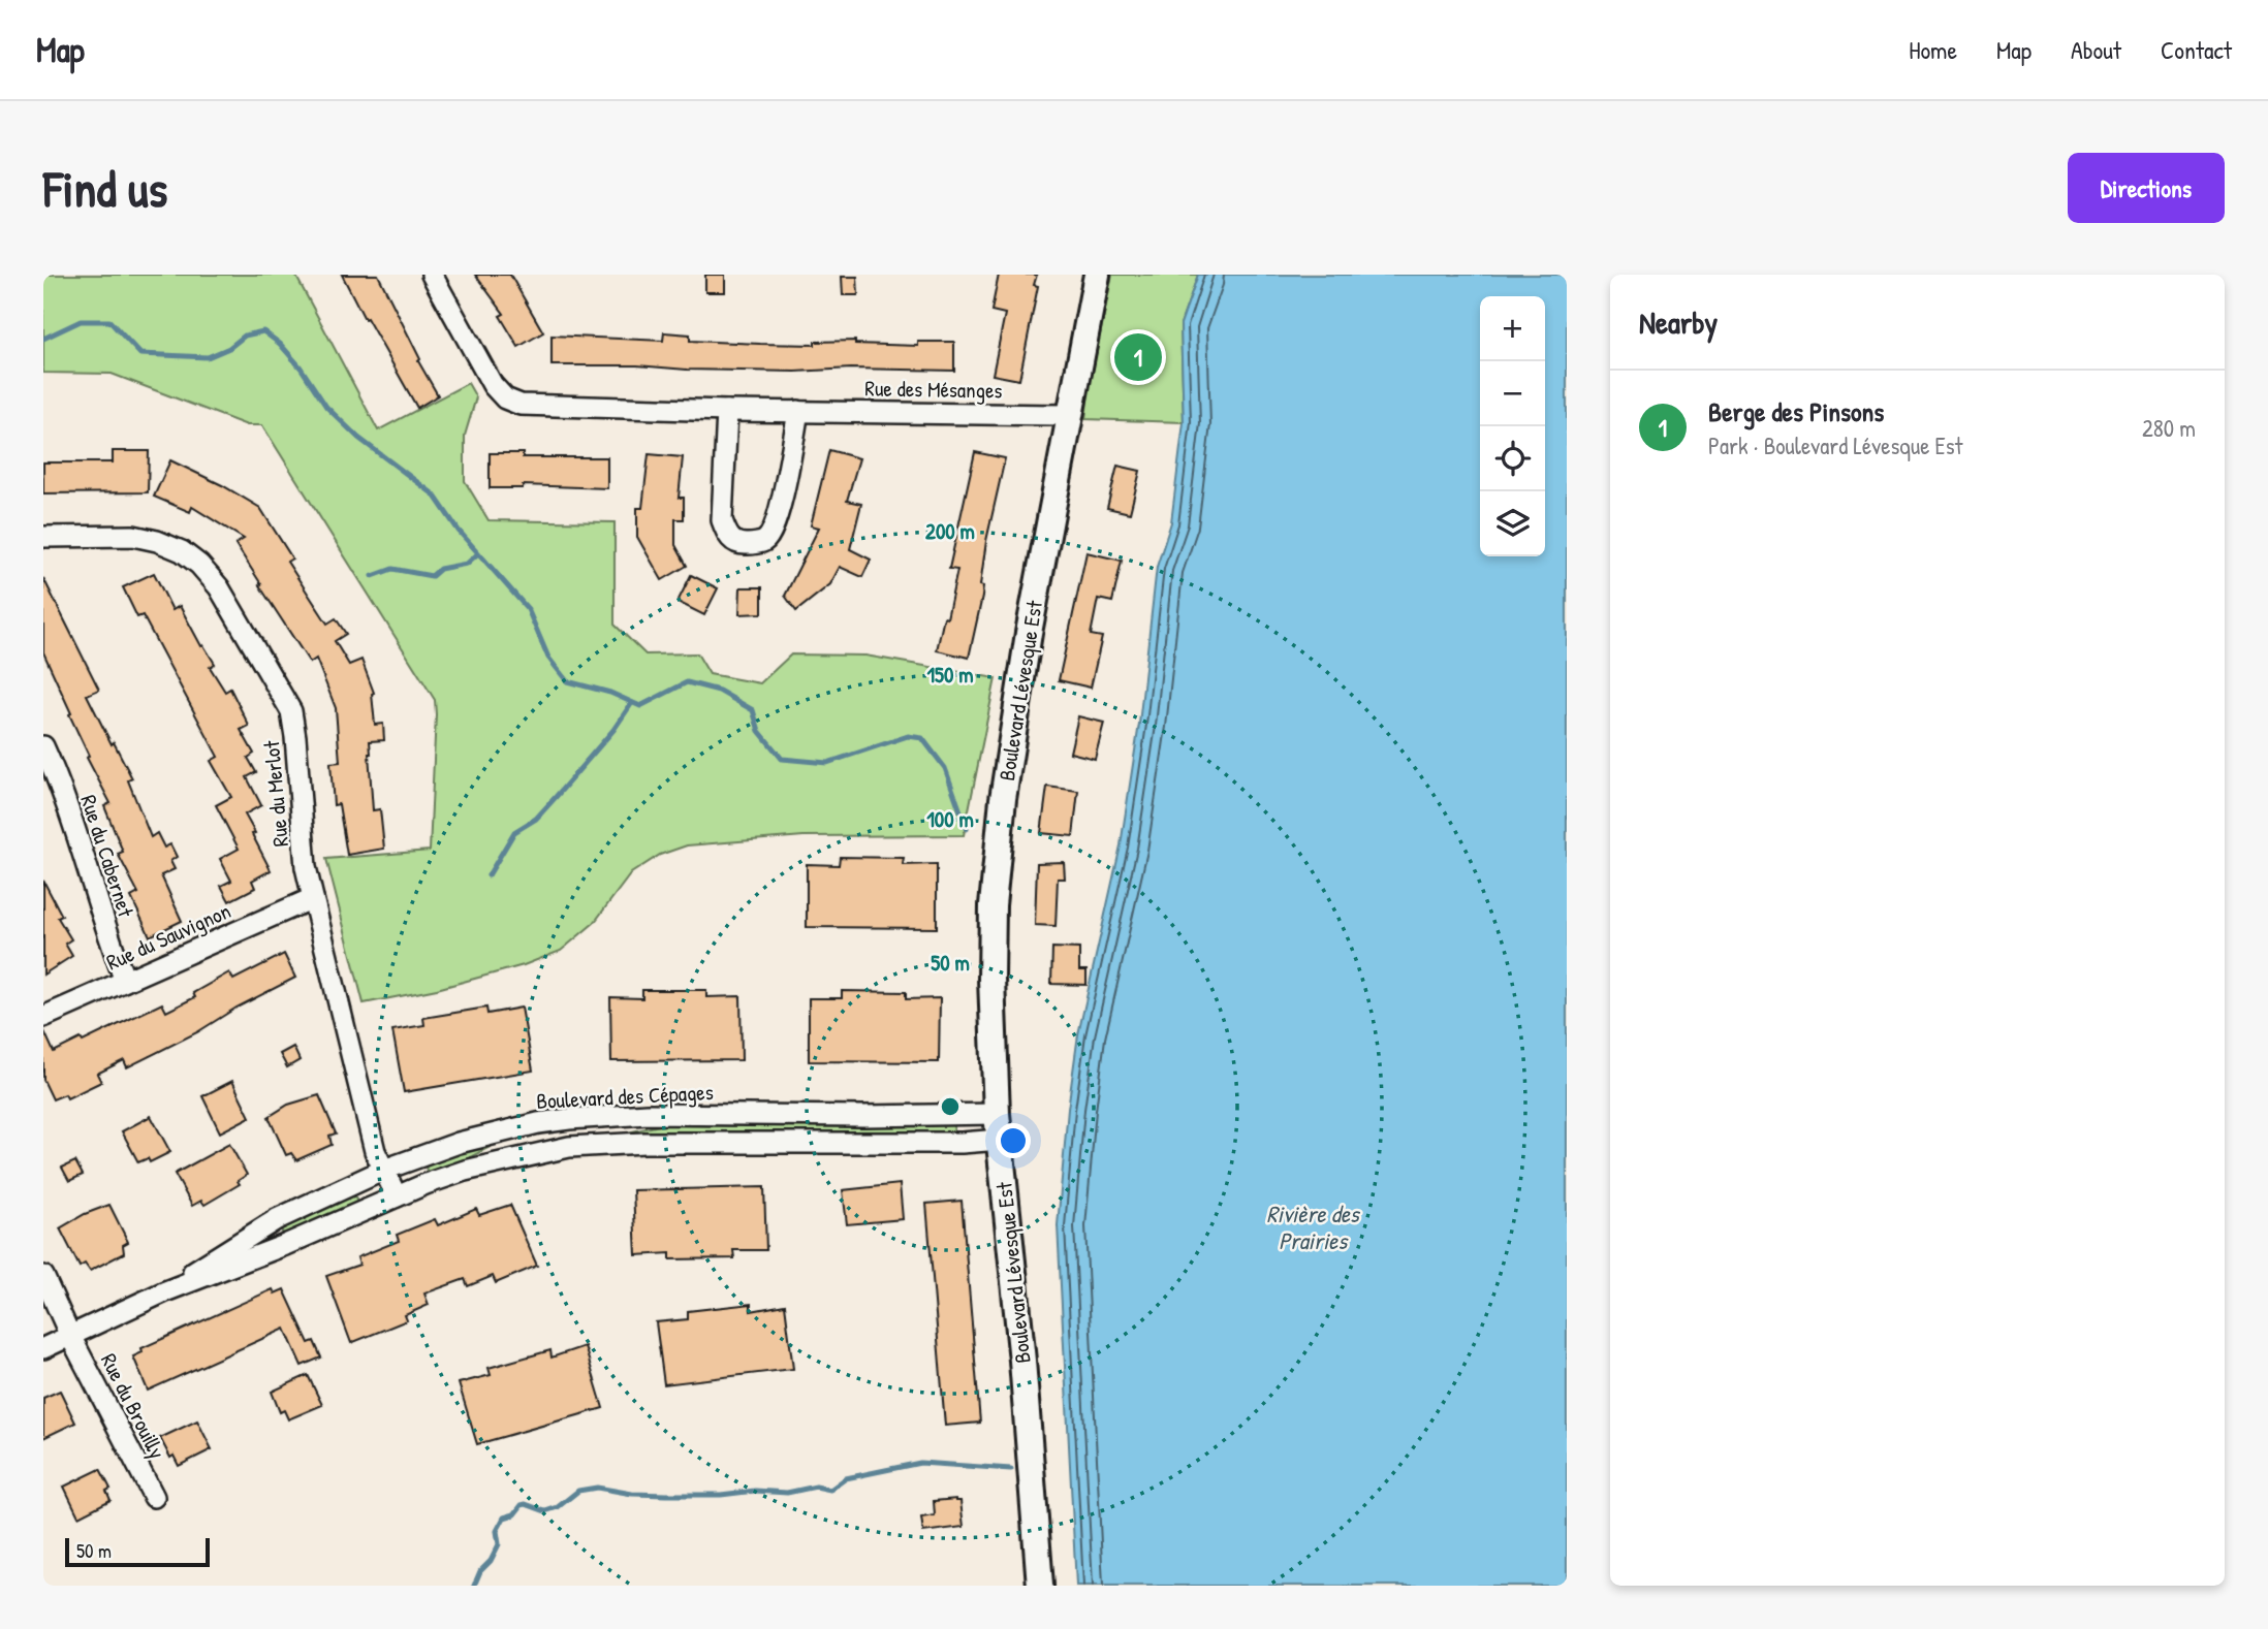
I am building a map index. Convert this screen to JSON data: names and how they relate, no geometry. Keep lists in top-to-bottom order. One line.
{"streets":{"street":["Rue des Mésanges","Boulevard Lévesque Est","Rue du Merlot","Rue du Cabernet","Rue du Sauvignon","Boulevard des Cépages","Rue du Brouilly"]},"crossings":[["Rue des Mésanges","Boulevard Lévesque Est"],["Boulevard Lévesque Est","Boulevard des Cépages"],["Rue du Merlot","Rue du Sauvignon"],["Rue du Merlot","Boulevard des Cépages"],["Rue du Cabernet","Rue du Sauvignon"],["Boulevard des Cépages","Rue du Brouilly"]],"water":["Rivière des Prairies"],"scale_bar":"50 m","page":{"header":"Map","nav":["Home","Map","About","Contact"],"buttons":"Directions","title":"Find us","heading":"Nearby","map_buttons":["+","−"],"pins":"1","list":[{"mark":"1","name":"Berge des Pinsons","note":"Park · Boulevard Lévesque Est","value":"280 m"}],"scale":"50 m"},"rings":["200 m","150 m","100 m","50 m"]}
